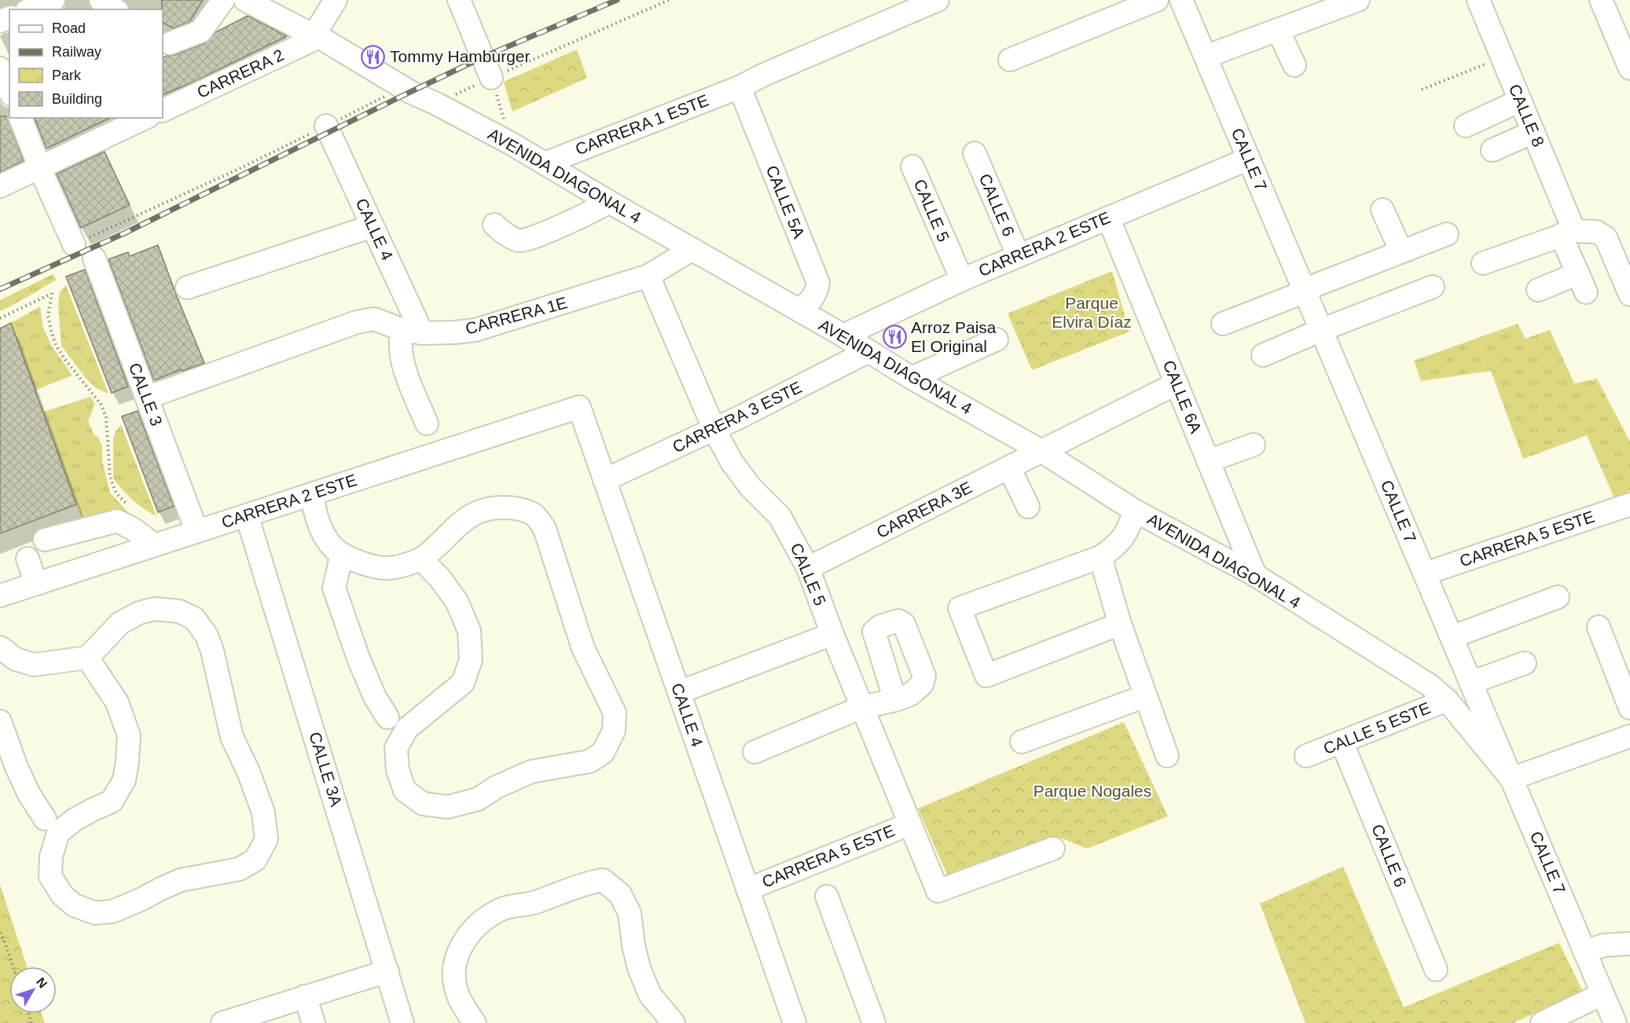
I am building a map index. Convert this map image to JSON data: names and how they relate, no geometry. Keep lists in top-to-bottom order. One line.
{"streets":{"street":["CARRERA 2","CALLE 8","CARRERA 1 ESTE","CALLE 7","AVENIDA DIAGONAL 4","CALLE 5A","CALLE 6","CALLE 5","CALLE 4","CARRERA 2 ESTE","CARRERA 1E","CALLE 3","CALLE 6A","CARRERA 3 ESTE","CARRERA 3E","CARRERA 5 ESTE","CALLE 5 ESTE","CALLE 3A"]},"crossings":[["CARRERA 2","AVENIDA DIAGONAL 4"],["CARRERA 1 ESTE","AVENIDA DIAGONAL 4"],["CARRERA 1 ESTE","CALLE 5A"],["CALLE 7","AVENIDA DIAGONAL 4"],["CALLE 7","CARRERA 2 ESTE"],["CALLE 7","CARRERA 5 ESTE"],["AVENIDA DIAGONAL 4","CALLE 5A"],["AVENIDA DIAGONAL 4","CARRERA 2 ESTE"],["AVENIDA DIAGONAL 4","CARRERA 1E"],["AVENIDA DIAGONAL 4","CALLE 6A"],["AVENIDA DIAGONAL 4","CARRERA 3 ESTE"],["AVENIDA DIAGONAL 4","CARRERA 3E"],["AVENIDA DIAGONAL 4","CALLE 5 ESTE"],["CALLE 6","CARRERA 2 ESTE"],["CALLE 6","CALLE 5 ESTE"],["CALLE 5","CARRERA 2 ESTE"],["CALLE 5","CARRERA 1E"],["CALLE 5","CARRERA 3 ESTE"],["CALLE 5","CARRERA 3E"],["CALLE 5","CARRERA 5 ESTE"],["CALLE 4","CARRERA 2 ESTE"],["CALLE 4","CARRERA 1E"],["CALLE 4","CARRERA 3 ESTE"],["CALLE 4","CARRERA 5 ESTE"],["CARRERA 2 ESTE","CALLE 3"],["CARRERA 2 ESTE","CALLE 6A"],["CARRERA 2 ESTE","CALLE 3A"],["CARRERA 1E","CALLE 3"],["CALLE 6A","CARRERA 3E"]],"parks":["Parque Elvira Díaz","Parque Nogales"],"places":{"restaurant":["Tommy Hamburger","Arroz Paisa El Original"]},"legend":["Road","Railway","Park","Building"],"north":"top right"}
